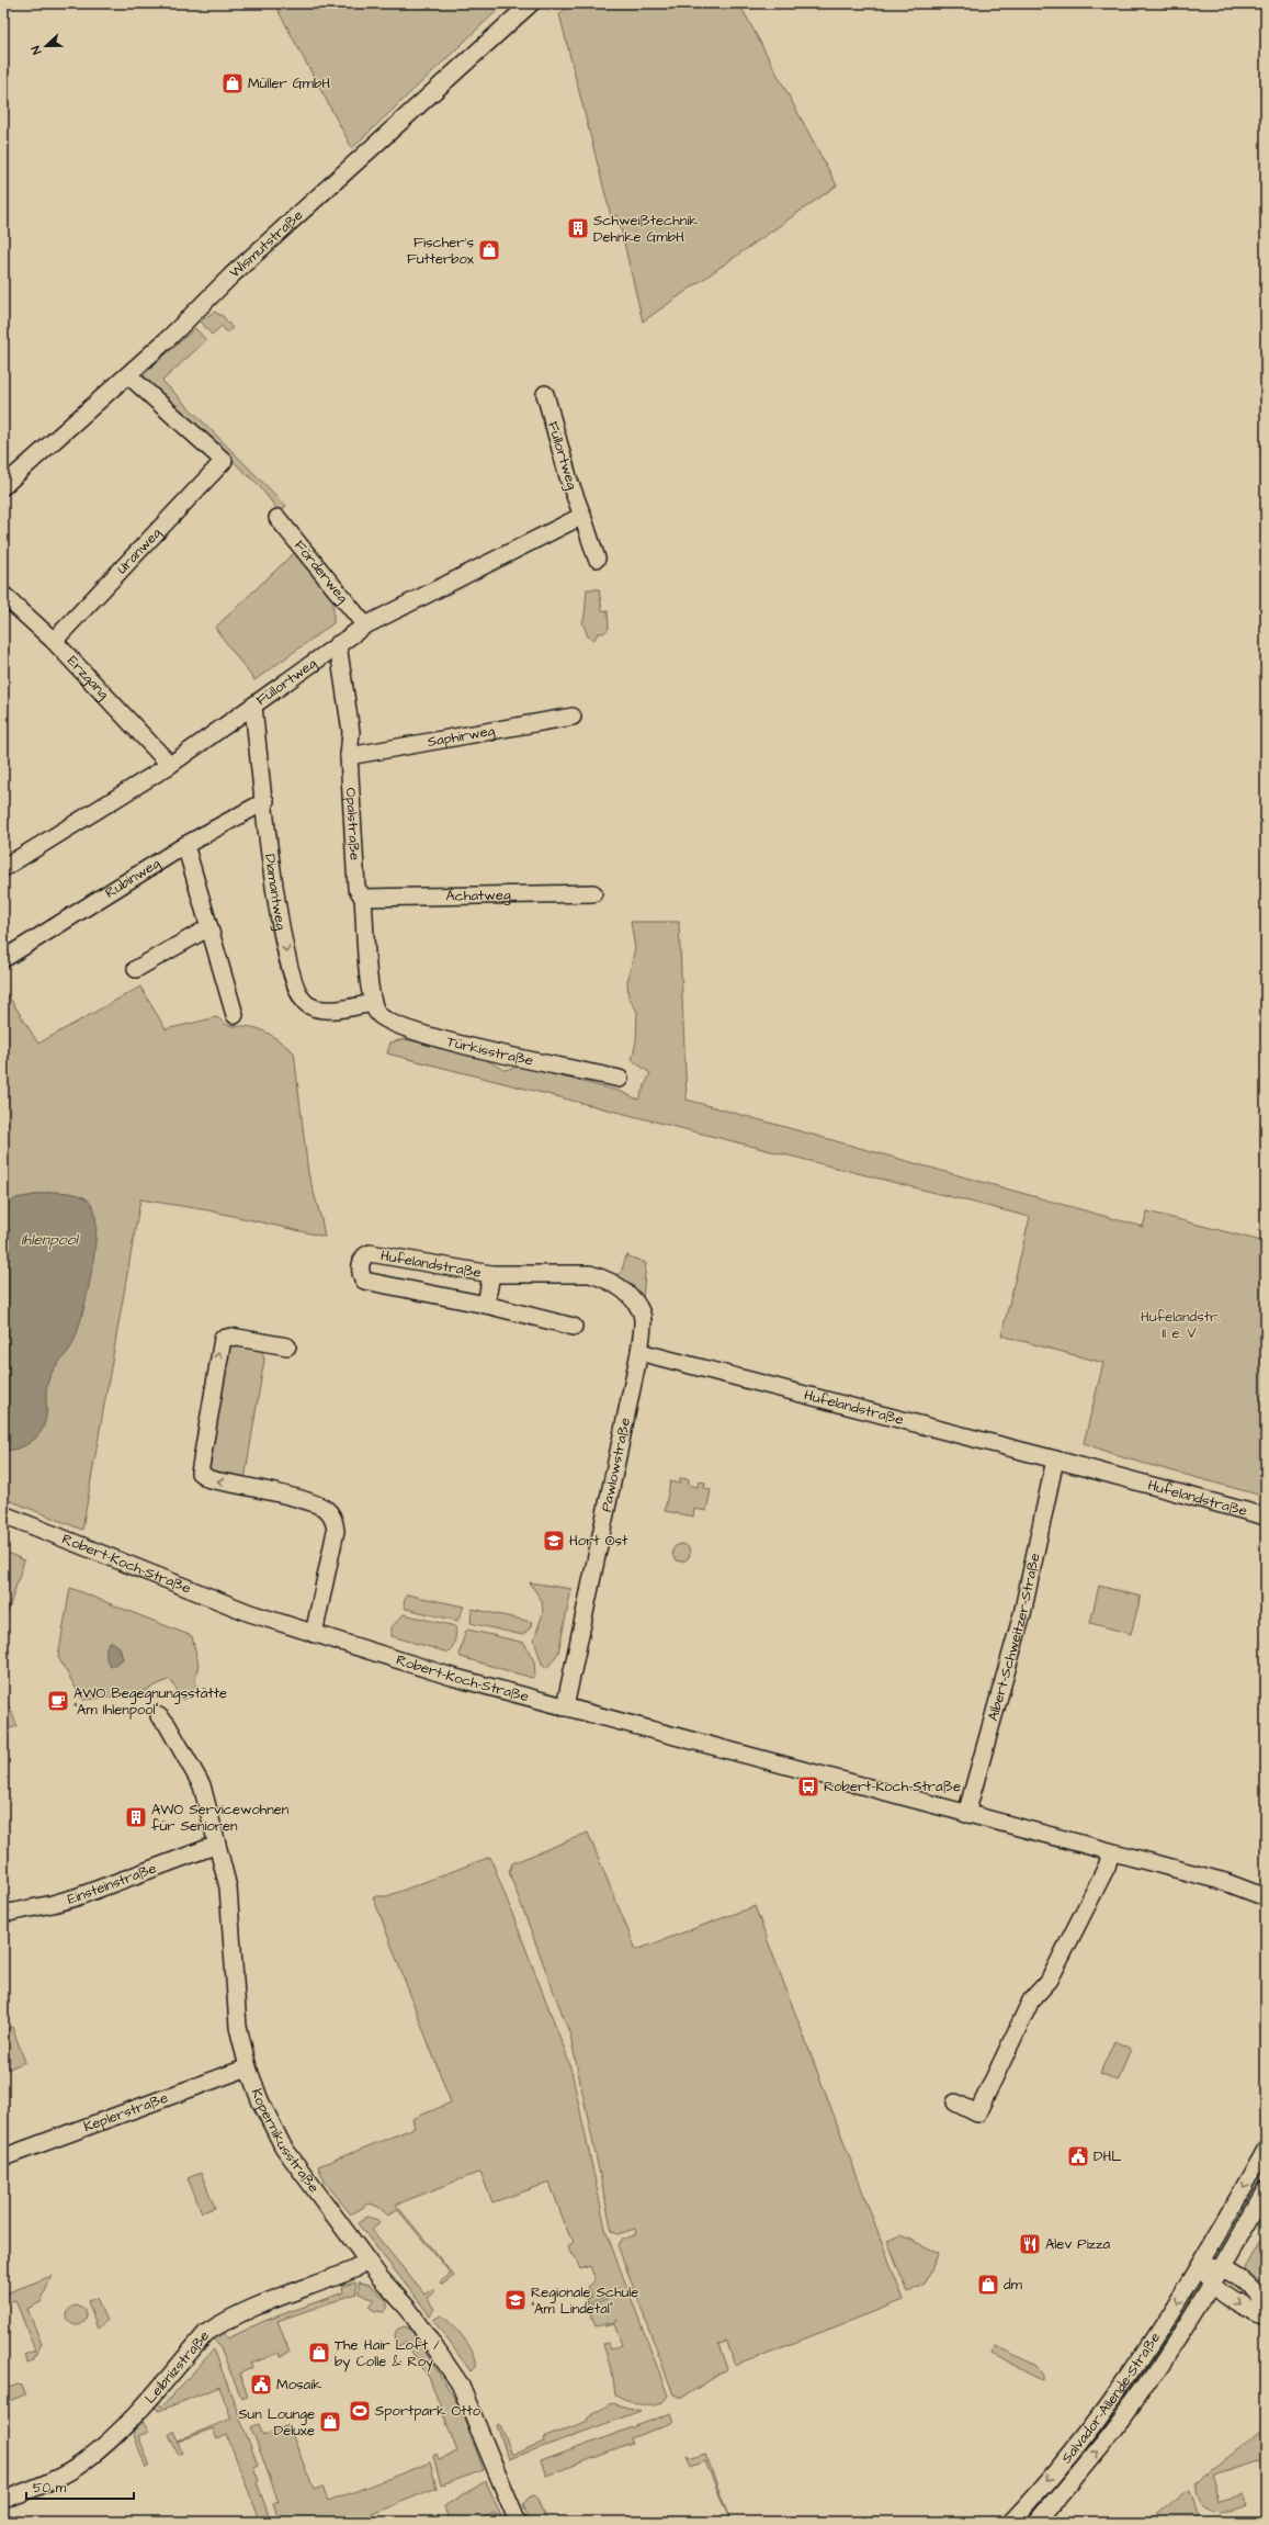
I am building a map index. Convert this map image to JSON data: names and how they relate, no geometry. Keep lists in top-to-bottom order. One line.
{"streets":{"street":["Wismutstraße","Füllortweg","Uranweg","Förderweg","Erzgang","Saphirweg","Opalstraße","Rubinweg","Diamantweg","Achatweg","Türkisstraße","Hufelandstraße","Pawlowstraße","Robert-Koch-Straße","Albert-Schweitzer-Straße","Einsteinstraße","Keplerstraße","Kopernikusstraße","Leibnizstraße","Salvador-Allende-Straße"]},"crossings":[["Wismutstraße","Uranweg"],["Füllortweg","Förderweg"],["Füllortweg","Erzgang"],["Füllortweg","Opalstraße"],["Füllortweg","Diamantweg"],["Uranweg","Erzgang"],["Saphirweg","Opalstraße"],["Opalstraße","Diamantweg"],["Opalstraße","Achatweg"],["Opalstraße","Türkisstraße"],["Rubinweg","Diamantweg"],["Diamantweg","Türkisstraße"],["Hufelandstraße","Pawlowstraße"],["Hufelandstraße","Albert-Schweitzer-Straße"],["Pawlowstraße","Robert-Koch-Straße"],["Robert-Koch-Straße","Albert-Schweitzer-Straße"],["Einsteinstraße","Kopernikusstraße"],["Keplerstraße","Kopernikusstraße"],["Kopernikusstraße","Leibnizstraße"]],"water":["Ihlenpool"],"parks":["Hufelandstr. II e. V."],"places":{"shop":["Müller GmbH","Fischer's Futterbox","dm","The Hair Loft / by Colle & Roy","Sun Lounge Deluxe"],"building":["Schweißtechnik Dehnke GmbH","AWO Servicewohnen für Senioren"],"school or university":["Hort Ost","Regionale Schule \"Am Lindetal\""],"cafe":["AWO Begegnungsstätte \"Am Ihlenpool\""],"bus stop":["Robert-Koch-Straße"],"public building":["DHL","Mosaik"],"restaurant":["Alev Pizza"],"sports":["Sportpark Otto"]},"scale_bar":"50 m","north":"left"}
